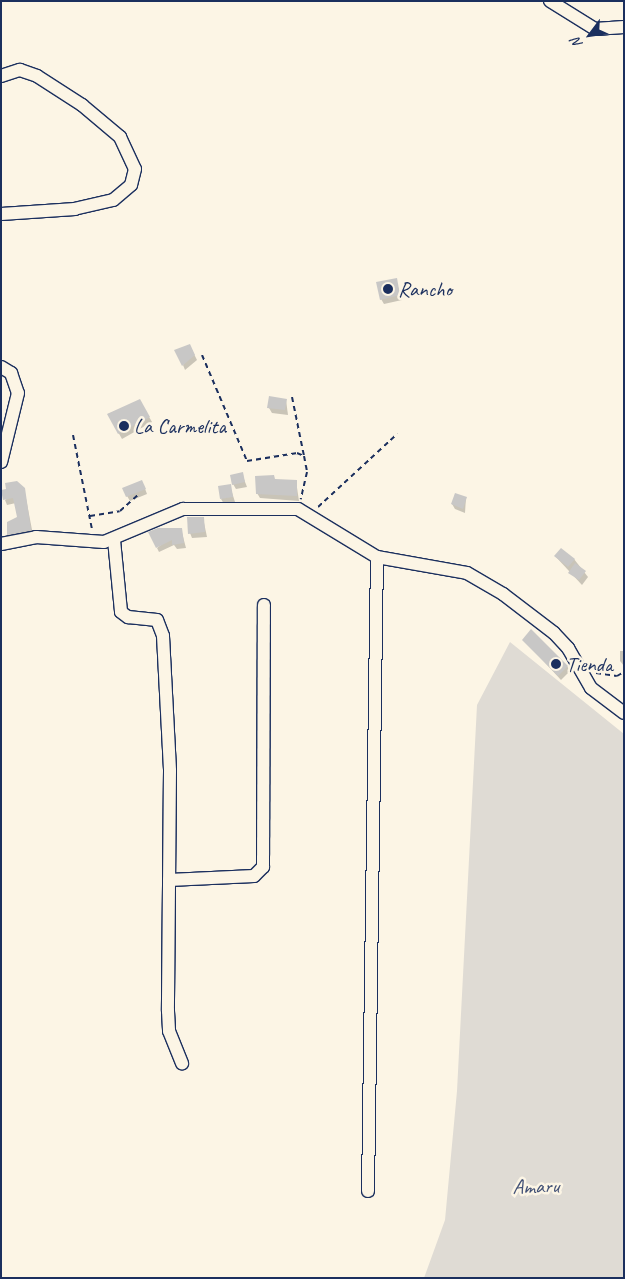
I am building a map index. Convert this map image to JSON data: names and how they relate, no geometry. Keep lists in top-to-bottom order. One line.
{"parks":["Amaru"],"places":["Rancho","La Carmelita","Tienda"],"north":"bottom left"}
